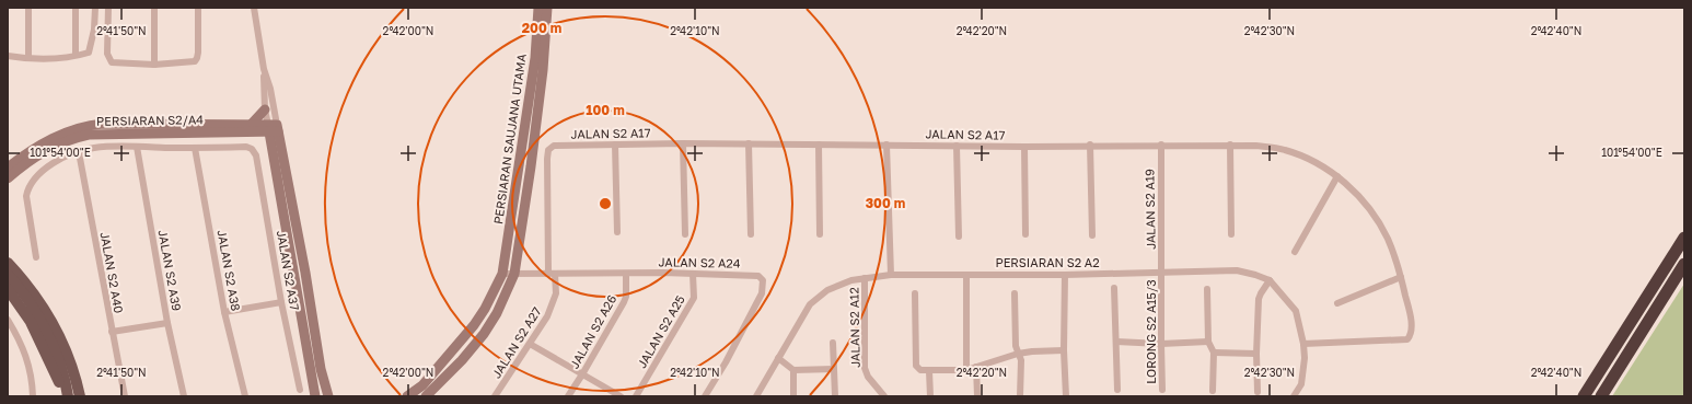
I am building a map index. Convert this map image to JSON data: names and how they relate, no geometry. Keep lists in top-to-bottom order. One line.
{"streets":{"street":["PERSIARAN S2/A4","JALAN S2 A17","PERSIARAN SAUJANA UTAMA","JALAN S2 A19","JALAN S2 A24","PERSIARAN S2 A2","JALAN S2 A39","JALAN S2 A38","JALAN S2 A37","JALAN S2 A40","JALAN S2 A12","JALAN S2 A26","JALAN S2 A25","LORONG S2 A15/3","JALAN S2 A27"]},"crossings":[["JALAN S2 A17","JALAN S2 A19"],["JALAN S2 A17","JALAN S2 A24"],["JALAN S2 A17","JALAN S2 A27"],["PERSIARAN SAUJANA UTAMA","JALAN S2 A24"],["JALAN S2 A19","PERSIARAN S2 A2"],["JALAN S2 A19","LORONG S2 A15/3"],["JALAN S2 A24","JALAN S2 A26"],["JALAN S2 A24","JALAN S2 A25"],["JALAN S2 A24","JALAN S2 A27"],["PERSIARAN S2 A2","JALAN S2 A12"],["PERSIARAN S2 A2","LORONG S2 A15/3"],["JALAN S2 A38","JALAN S2 A37"]],"coordinates":["2°41'50\"N","2°42'00\"N","2°42'10\"N","2°42'20\"N","2°42'30\"N","2°42'40\"N","101°54'00\"E"],"rings":["200 m","100 m","300 m"]}
